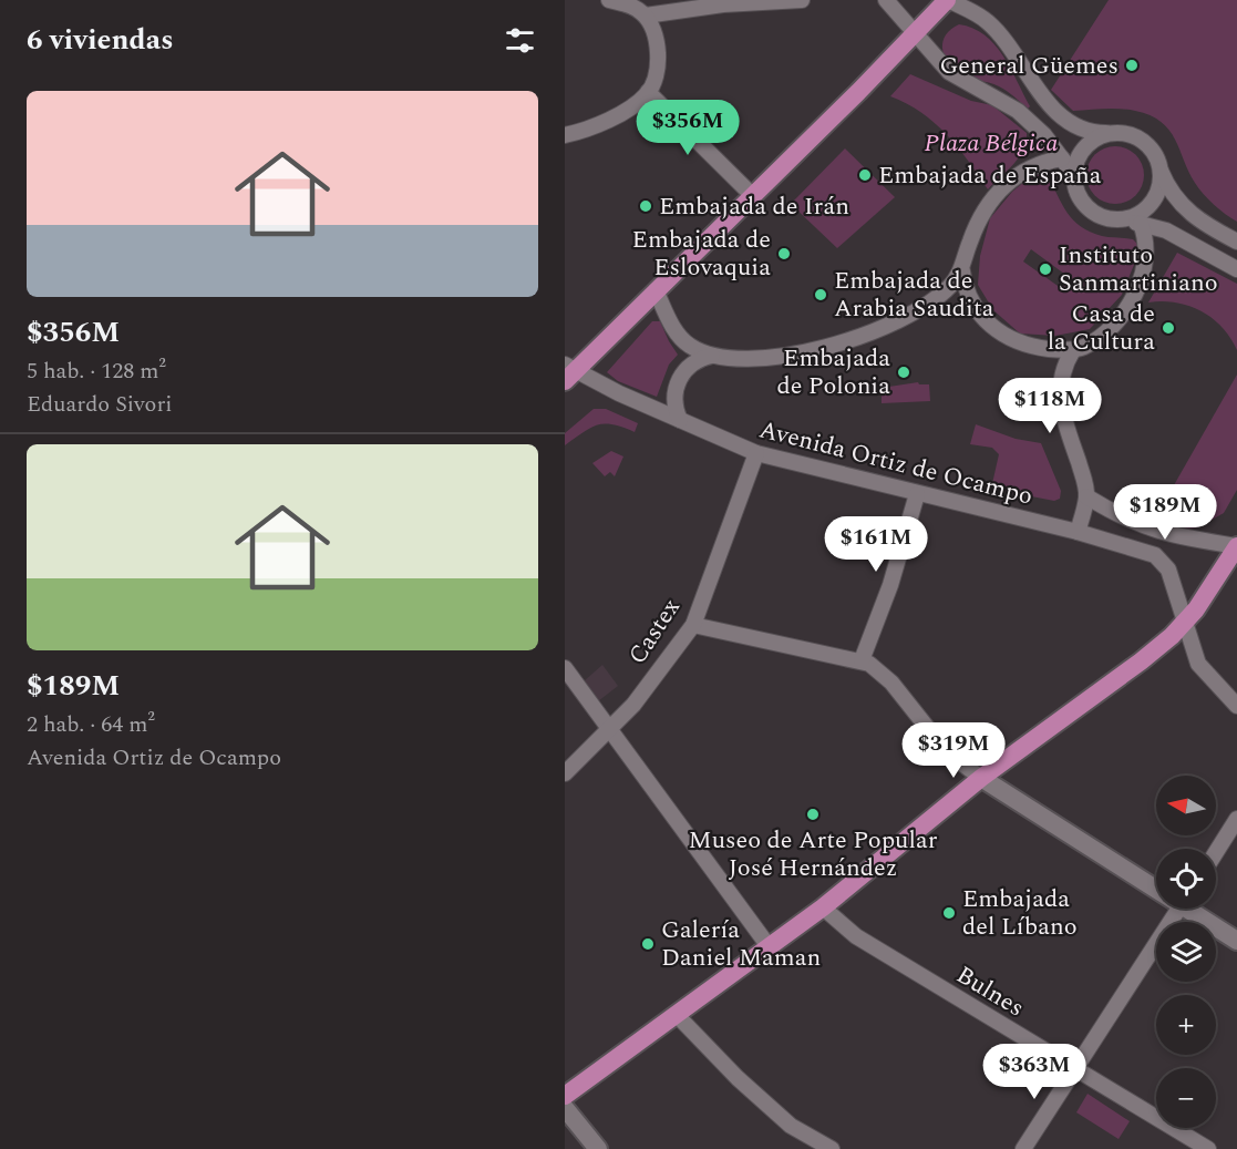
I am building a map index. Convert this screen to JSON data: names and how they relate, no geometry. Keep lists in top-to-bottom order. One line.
{"streets":{"street":["Avenida Ortiz de Ocampo","Castex","Bulnes"]},"crossings":[["Avenida Ortiz de Ocampo","Castex"]],"parks":["Plaza Bélgica"],"places":["General Güemes","Embajada de España","Embajada de Irán","Embajada de Eslovaquia","Instituto Sanmartiniano","Embajada de Arabia Saudita","Casa de la Cultura","Embajada de Polonia","Museo de Arte Popular José Hernández","Embajada del Líbano","Galería Daniel Maman"],"north":"left","page":{"heading":"6 viviendas","list":[{"name":"$356M","note":"5 hab. · 128 m² · Eduardo Sivori"},{"name":"$189M","note":"2 hab. · 64 m² · Avenida Ortiz de Ocampo"}],"price":["$356M","$118M","$189M","$161M","$319M","$363M"],"map_buttons":["+","−"]}}
